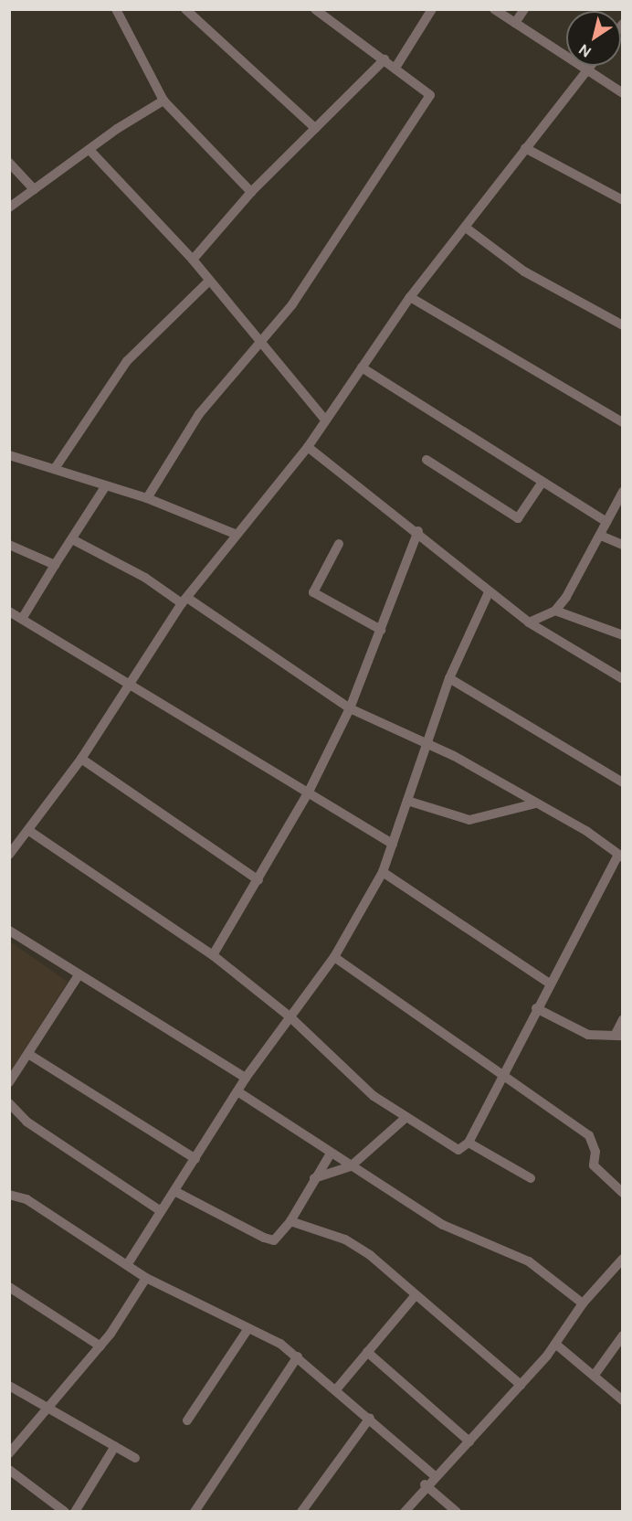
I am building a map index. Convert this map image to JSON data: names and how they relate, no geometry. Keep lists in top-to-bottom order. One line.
{"north":"bottom left"}
